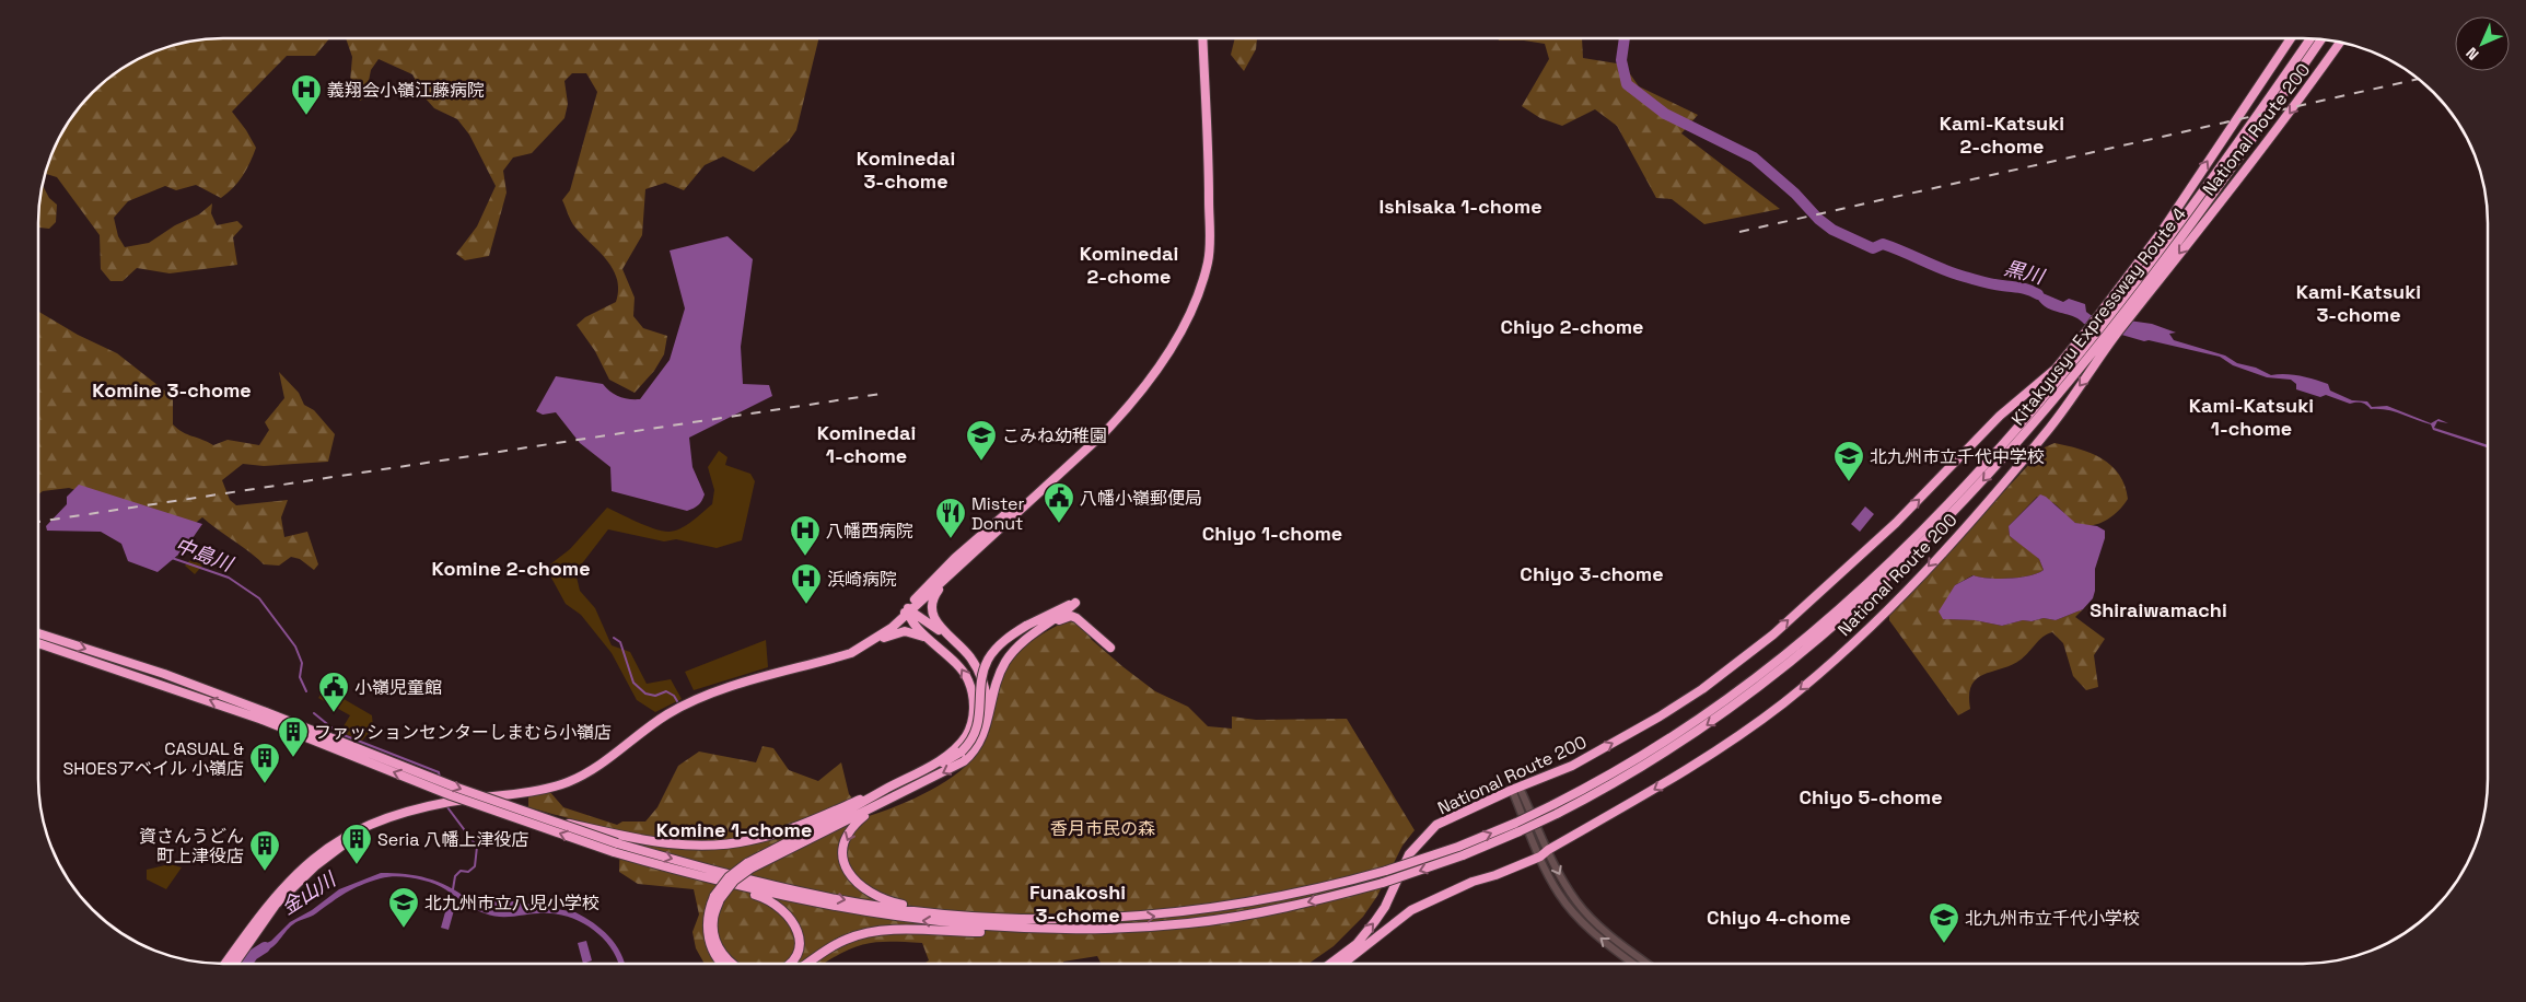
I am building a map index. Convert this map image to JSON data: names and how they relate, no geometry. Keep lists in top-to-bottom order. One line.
{"streets":{"highway":["National Route 200","Kitakyusyu Expressway Route 4"]},"districts":["Kami-Katsuki 2-chome","Kominedai 3-chome","Ishisaka 1-chome","Kominedai 2-chome","Kami-Katsuki 3-chome","Chiyo 2-chome","Komine 3-chome","Kami-Katsuki 1-chome","Kominedai 1-chome","Chiyo 1-chome","Komine 2-chome","Chiyo 3-chome","Shiraiwamachi","Chiyo 5-chome","Komine 1-chome","Funakoshi 3-chome","Chiyo 4-chome"],"water":["黒川","中島川","金山川"],"parks":["香月市民の森"],"places":{"hospital":["義翔会小嶺江藤病院","八幡西病院","浜崎病院"],"school or university":["こみね幼稚園","北九州市立千代中学校","北九州市立八児小学校","北九州市立千代小学校"],"public building":["八幡小嶺郵便局","小嶺児童館"],"restaurant":["Mister Donut"],"building":["ファッションセンターしまむら小嶺店","CASUAL & SHOESアベイル 小嶺店","Seria 八幡上津役店","資さんうどん 町上津役店"]},"north":"bottom left"}
